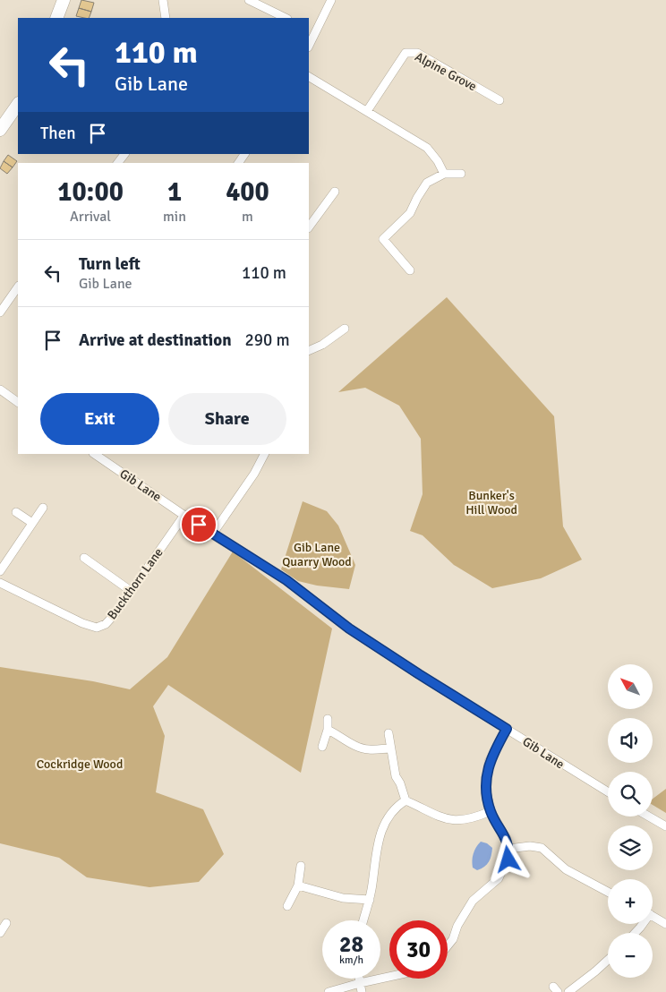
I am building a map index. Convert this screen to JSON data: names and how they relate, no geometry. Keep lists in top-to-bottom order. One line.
{"streets":{"street":["Alpine Grove","Gib Lane","Buckthorn Lane"]},"crossings":[["Gib Lane","Buckthorn Lane"]],"parks":["Bunker's Hill Wood","Gib Lane Quarry Wood","Cockridge Wood"],"north":"top left","page":{"turn":["110 m","Gib Lane"],"then":"Then","eta":["10:00","Arrival","1","min","400","m"],"list":[{"name":"Turn left","note":"Gib Lane","value":"110 m"},{"name":"Arrive at destination","value":"290 m"}],"buttons":["Exit","Share"],"map_buttons":["+","−"],"speed":"28 km/h","limit":"30"}}
